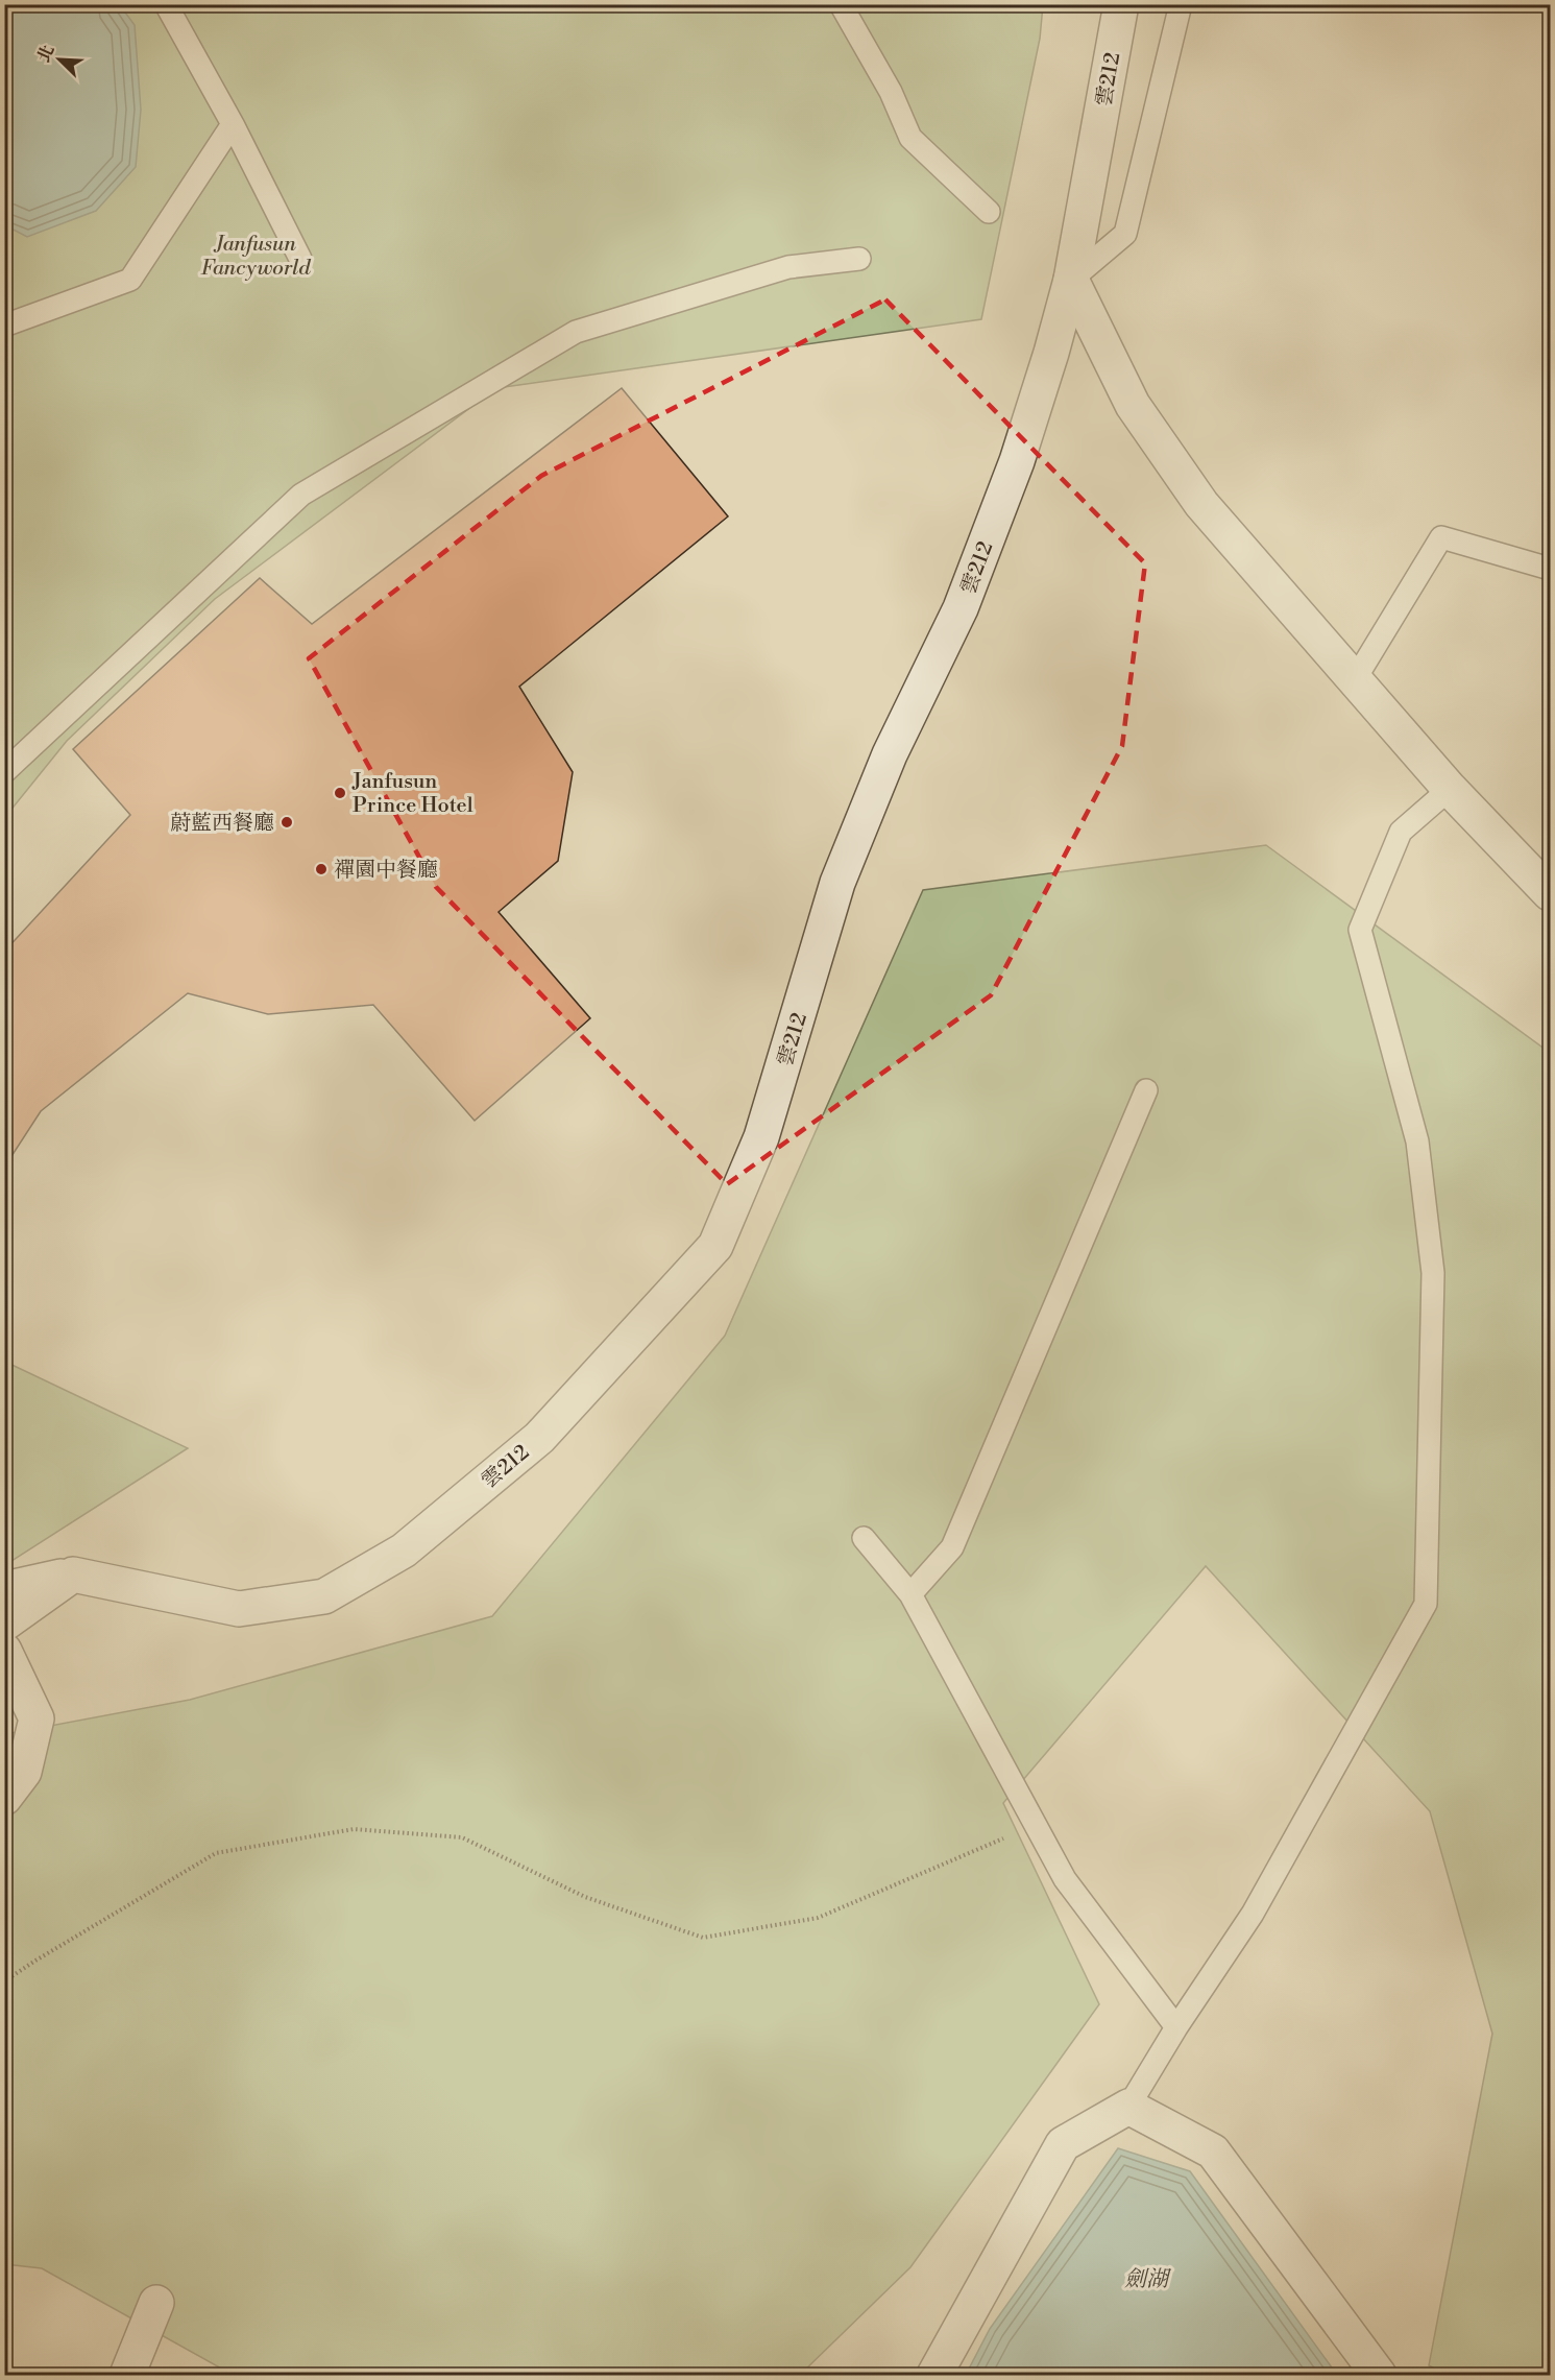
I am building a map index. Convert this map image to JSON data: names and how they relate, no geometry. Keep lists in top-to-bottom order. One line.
{"streets":{"street":["雲212"]},"water":["劍湖"],"parks":["Janfusun Fancyworld"],"places":["Janfusun Prince Hotel","蔚藍西餐廳","禪園中餐廳"],"north":"top left"}
